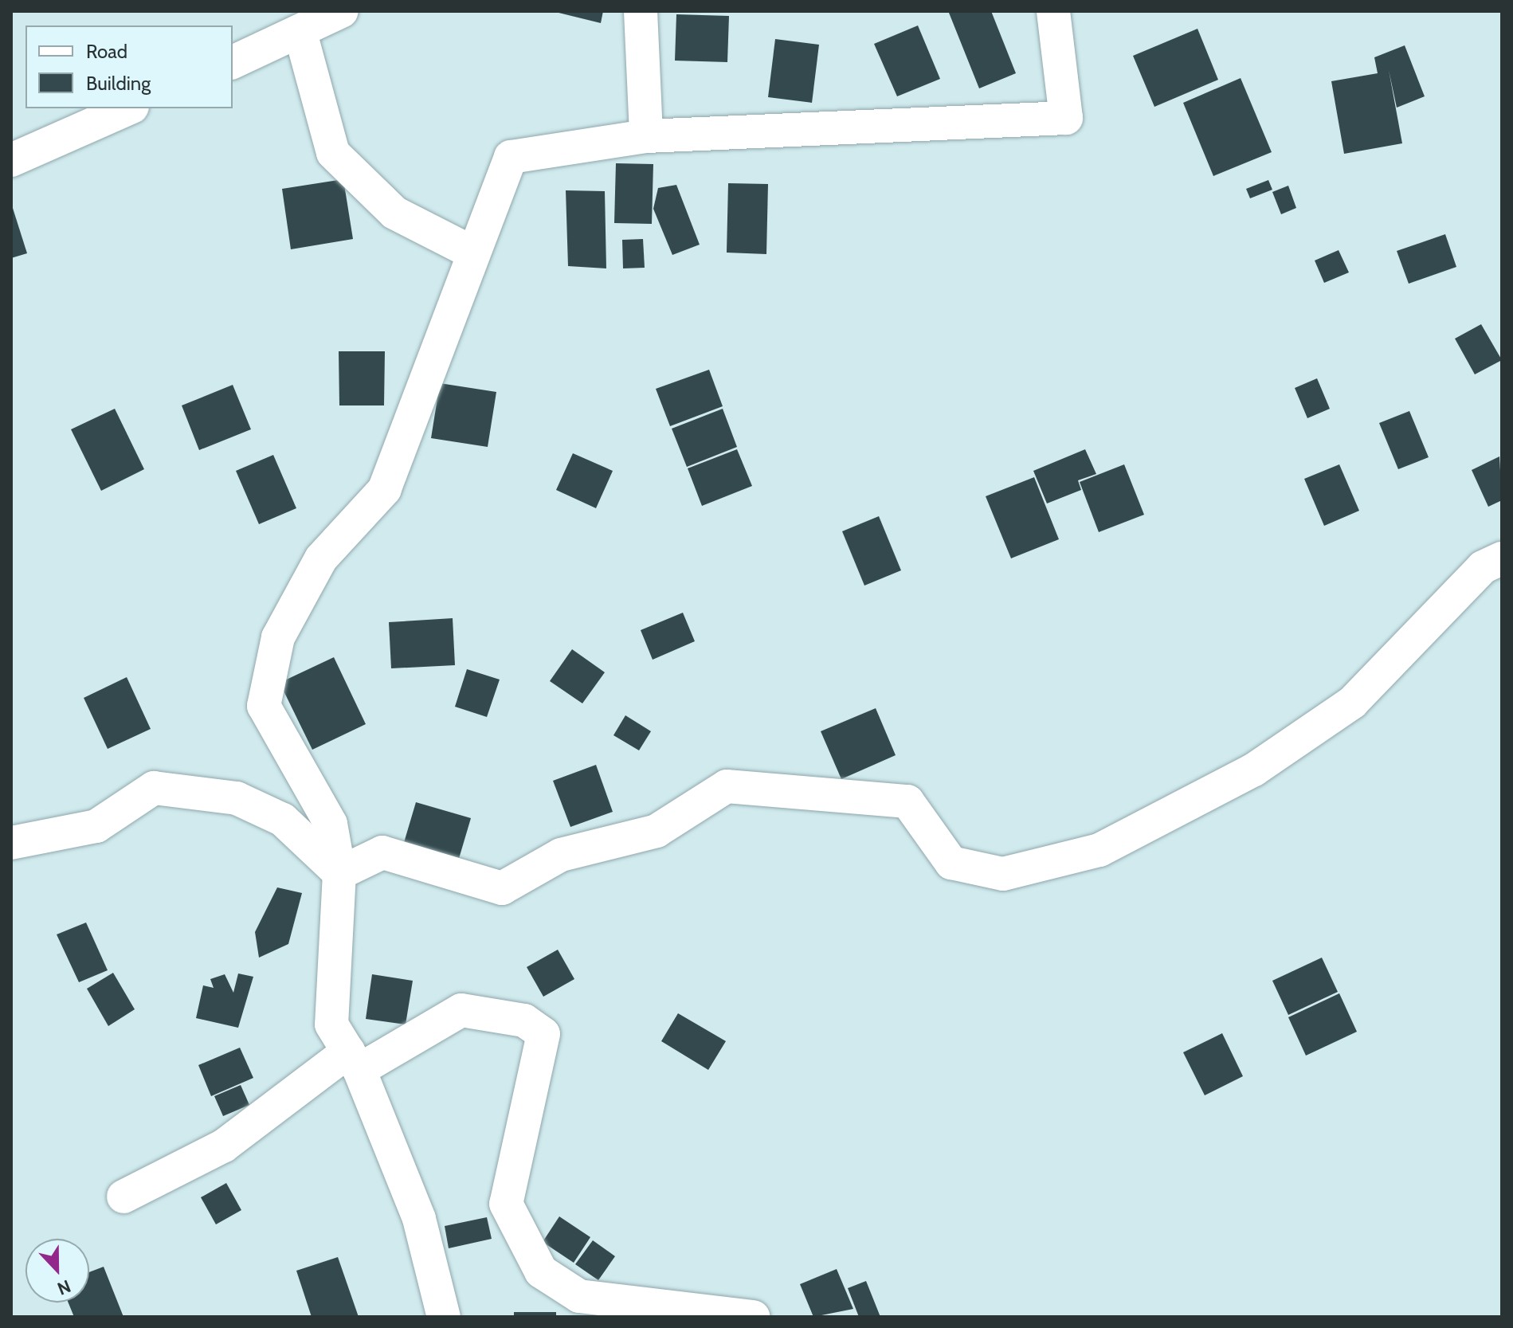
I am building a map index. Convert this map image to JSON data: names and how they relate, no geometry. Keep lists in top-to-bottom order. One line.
{"legend":["Road","Building"],"north":"bottom"}
